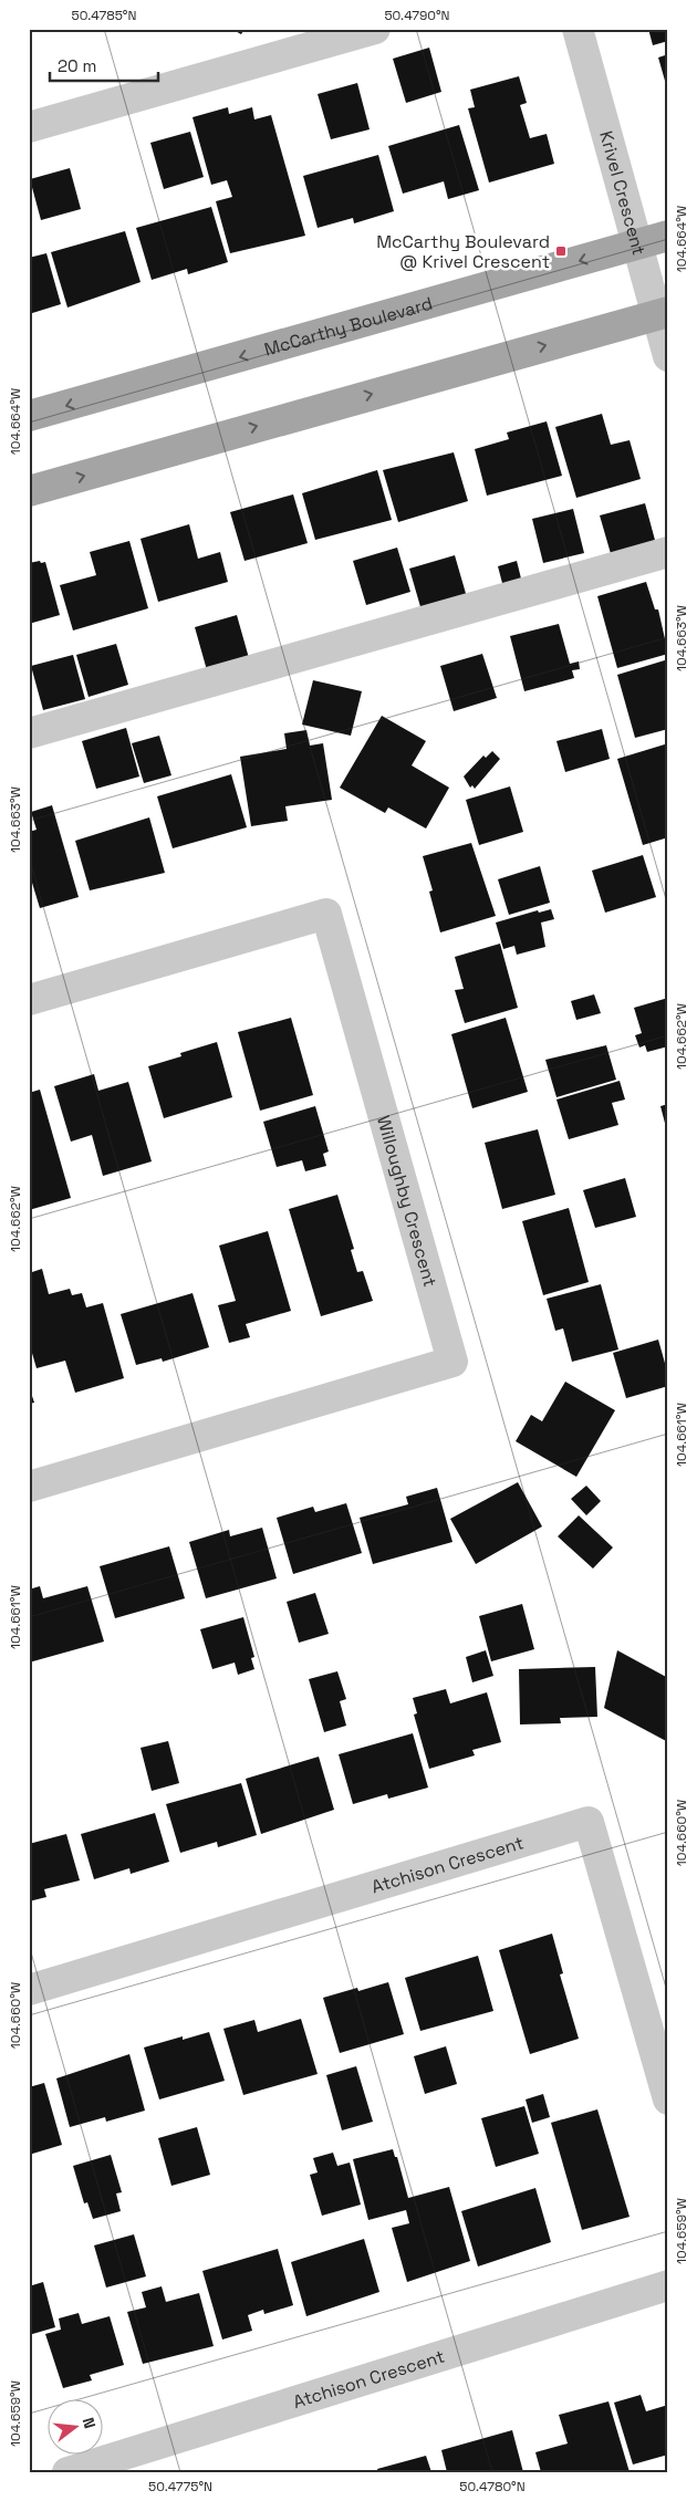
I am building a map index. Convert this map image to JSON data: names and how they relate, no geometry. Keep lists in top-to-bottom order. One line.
{"streets":{"main road":["McCarthy Boulevard"],"street":["Krivel Crescent","Willoughby Crescent","Atchison Crescent"]},"crossings":[["Krivel Crescent","McCarthy Boulevard"]],"places":{"transit":["McCarthy Boulevard @ Krivel Crescent"]},"scale_bar":"20 m","north":"right","coordinates":["50.4785°N","50.4790°N","104.664°W","104.663°W","104.662°W","104.661°W","104.660°W","104.659°W","50.4775°N","50.4780°N"]}
